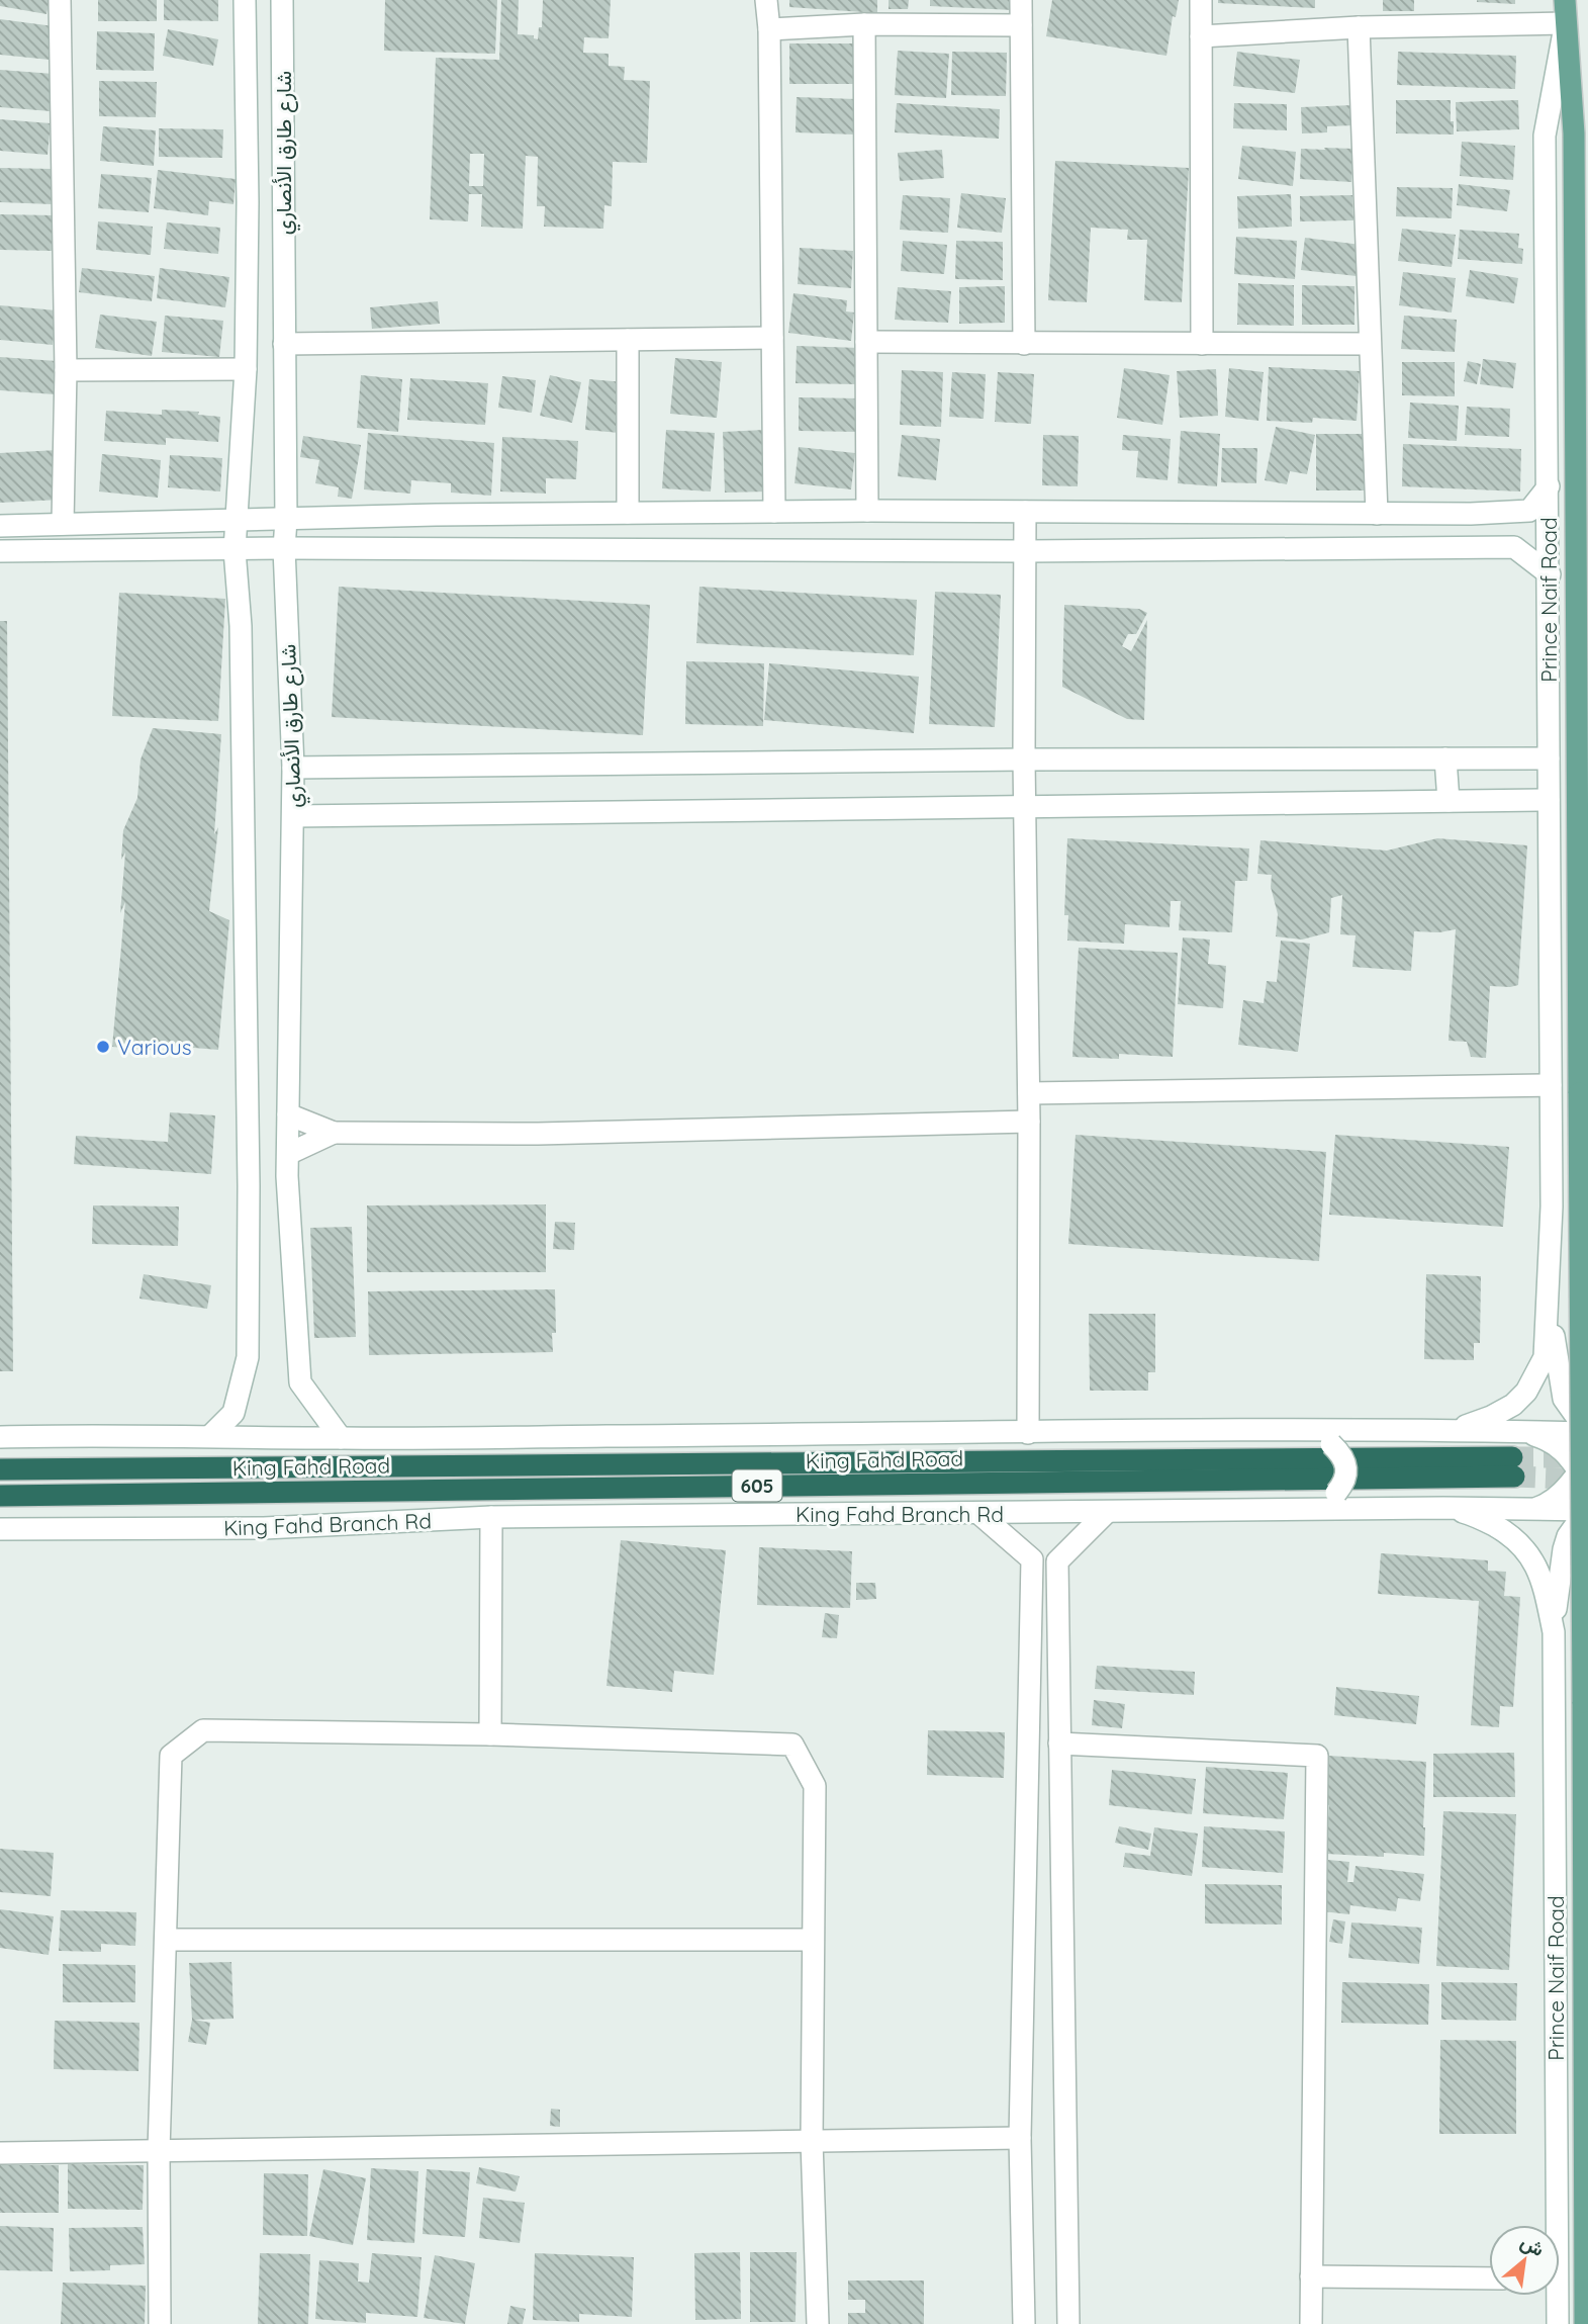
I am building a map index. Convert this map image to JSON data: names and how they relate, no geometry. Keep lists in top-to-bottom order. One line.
{"streets":{"highway":["King Fahd Road","605"],"main road":["Prince Naif Road"],"street":["شارع طارق الأنصاري","King Fahd Branch Rd"]},"places":["Various"],"north":"top right"}
